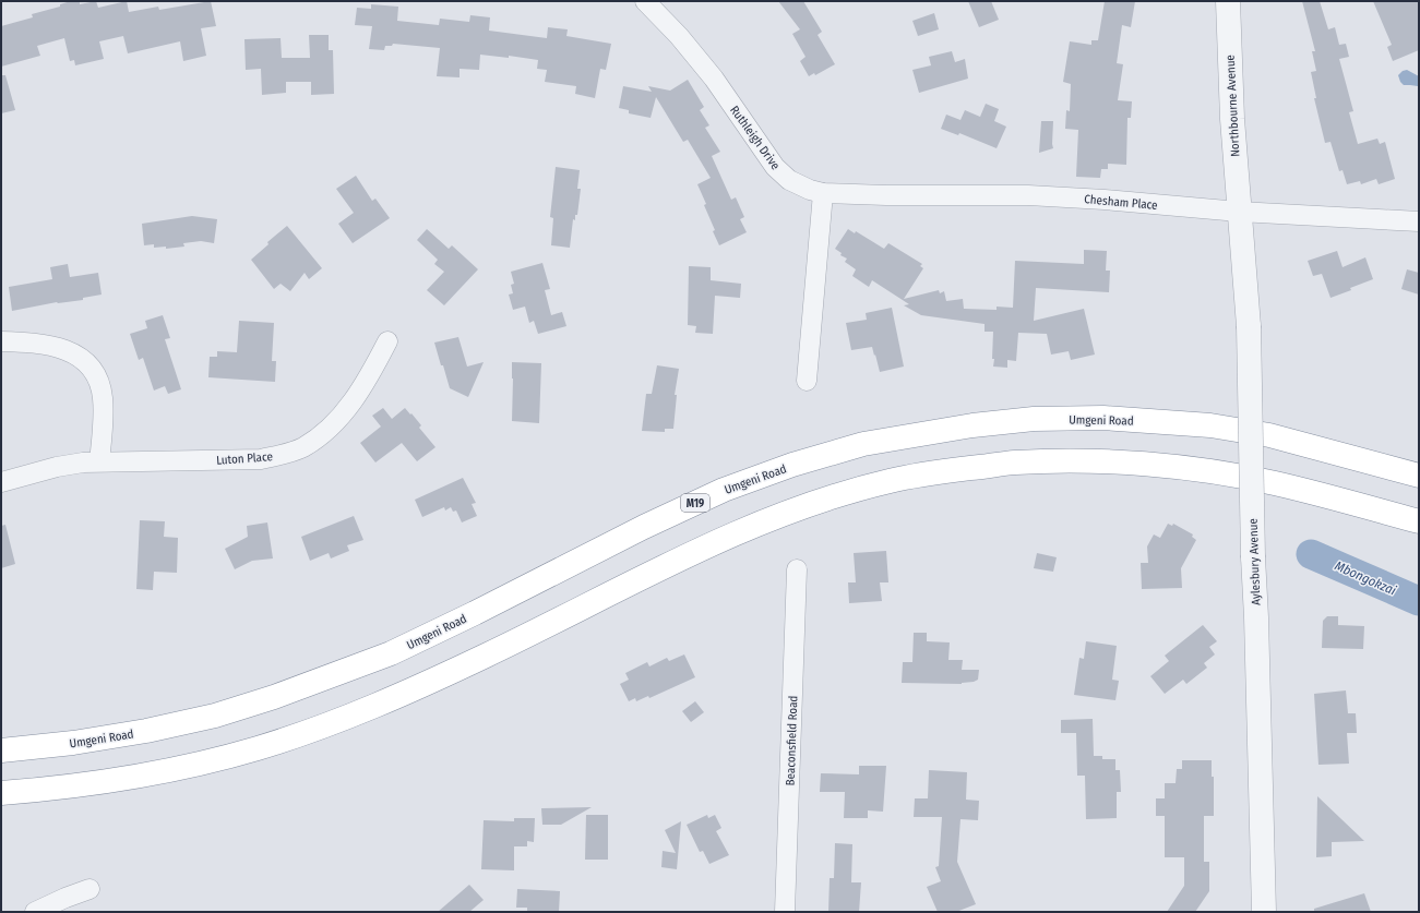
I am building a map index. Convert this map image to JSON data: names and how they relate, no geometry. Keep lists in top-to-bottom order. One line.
{"streets":{"highway":["Umgeni Road","M19"],"street":["Northbourne Avenue","Ruthleigh Drive","Chesham Place","Luton Place","Aylesbury Avenue","Beaconsfield Road"]},"crossings":[["Northbourne Avenue","Chesham Place"],["Northbourne Avenue","Aylesbury Avenue"],["Ruthleigh Drive","Chesham Place"],["Chesham Place","Aylesbury Avenue"]],"water":["Mbongokzai"]}
